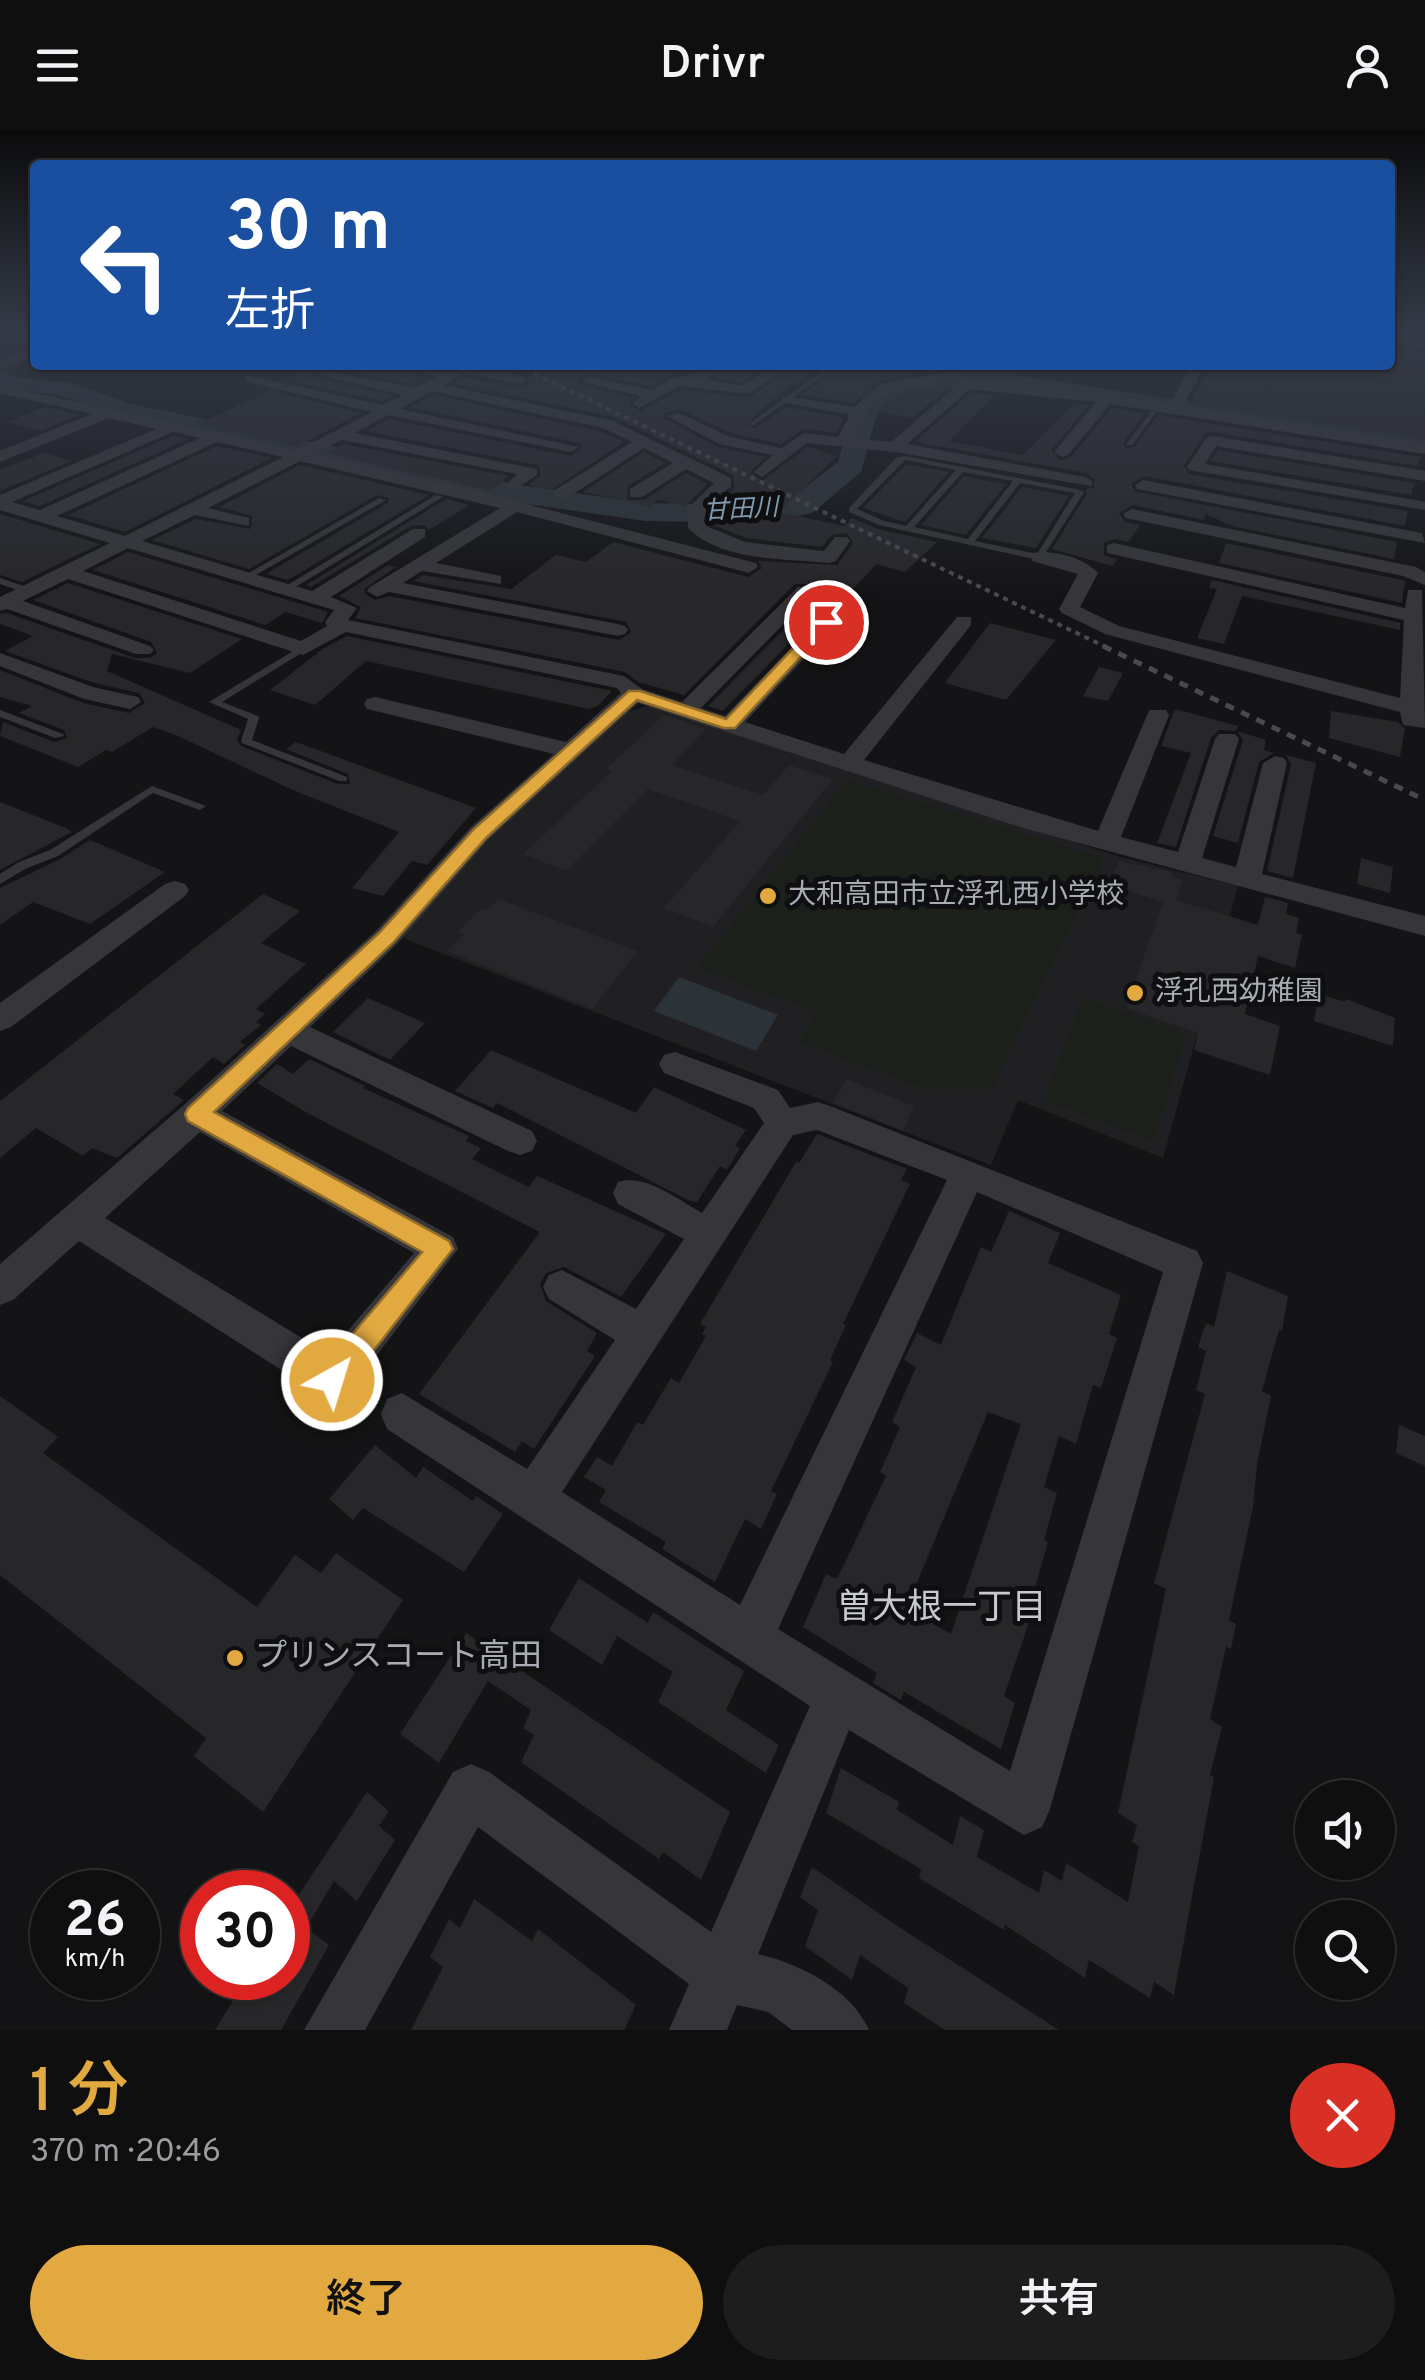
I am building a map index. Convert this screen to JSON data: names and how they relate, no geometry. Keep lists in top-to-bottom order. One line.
{"districts":["曽大根一丁目"],"water":["甘田川"],"places":["大和高田市立浮孔西小学校","浮孔西幼稚園","プリンスコート高田"],"page":{"header":"Drivr","turn":["30 m","左折"],"speed":"26 km/h","limit":"30","heading":["1 分","370 m · 20:46"],"buttons":["終了","共有"]}}
